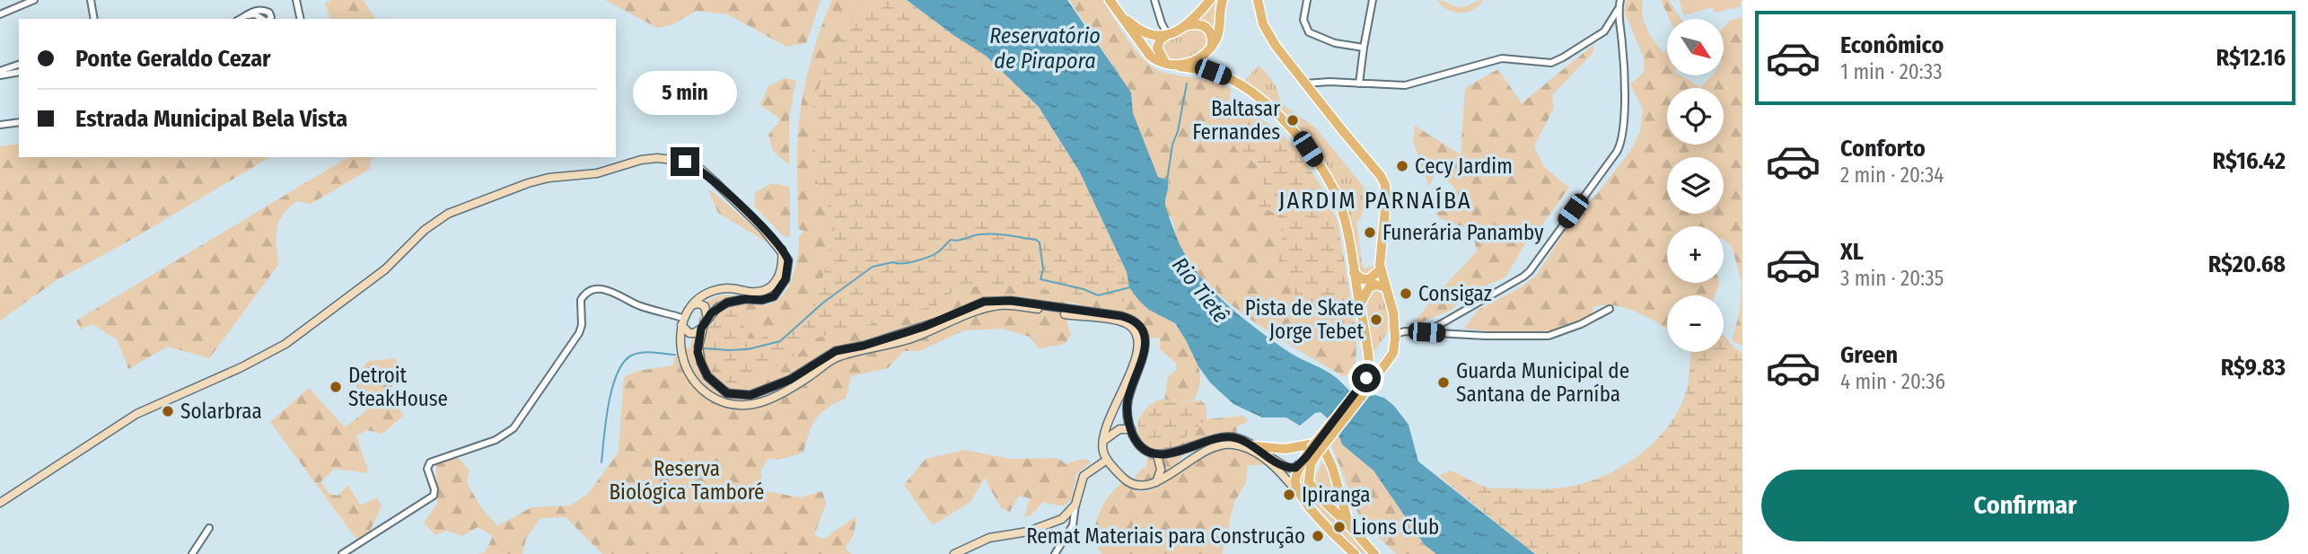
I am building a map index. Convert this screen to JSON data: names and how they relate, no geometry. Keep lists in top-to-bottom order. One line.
{"districts":["JARDIM PARNAÍBA"],"water":["Reservatório de Pirapora","Rio Tietê"],"parks":["Reserva Biológica Tamboré"],"places":["Baltasar Fernandes","Cecy Jardim","Funerária Panamby","Consigaz","Pista de Skate Jorge Tebet","Guarda Municipal de Santana de Parníba","Detroit SteakHouse","Solarbraa","Ipiranga","Lions Club","Remat Materiais para Construção"],"north":"bottom right","page":{"list":[{"name":"Econômico","note":"1 min · 20:33","value":"R$12.16"},{"name":"Conforto","note":"2 min · 20:34","value":"R$16.42"},{"name":"XL","note":"3 min · 20:35","value":"R$20.68"},{"name":"Green","note":"4 min · 20:36","value":"R$9.83"}],"map_buttons":["+","−"],"banner":["Ponte Geraldo Cezar","Estrada Municipal Bela Vista"],"bubble":"5 min","buttons":"Confirmar"}}
